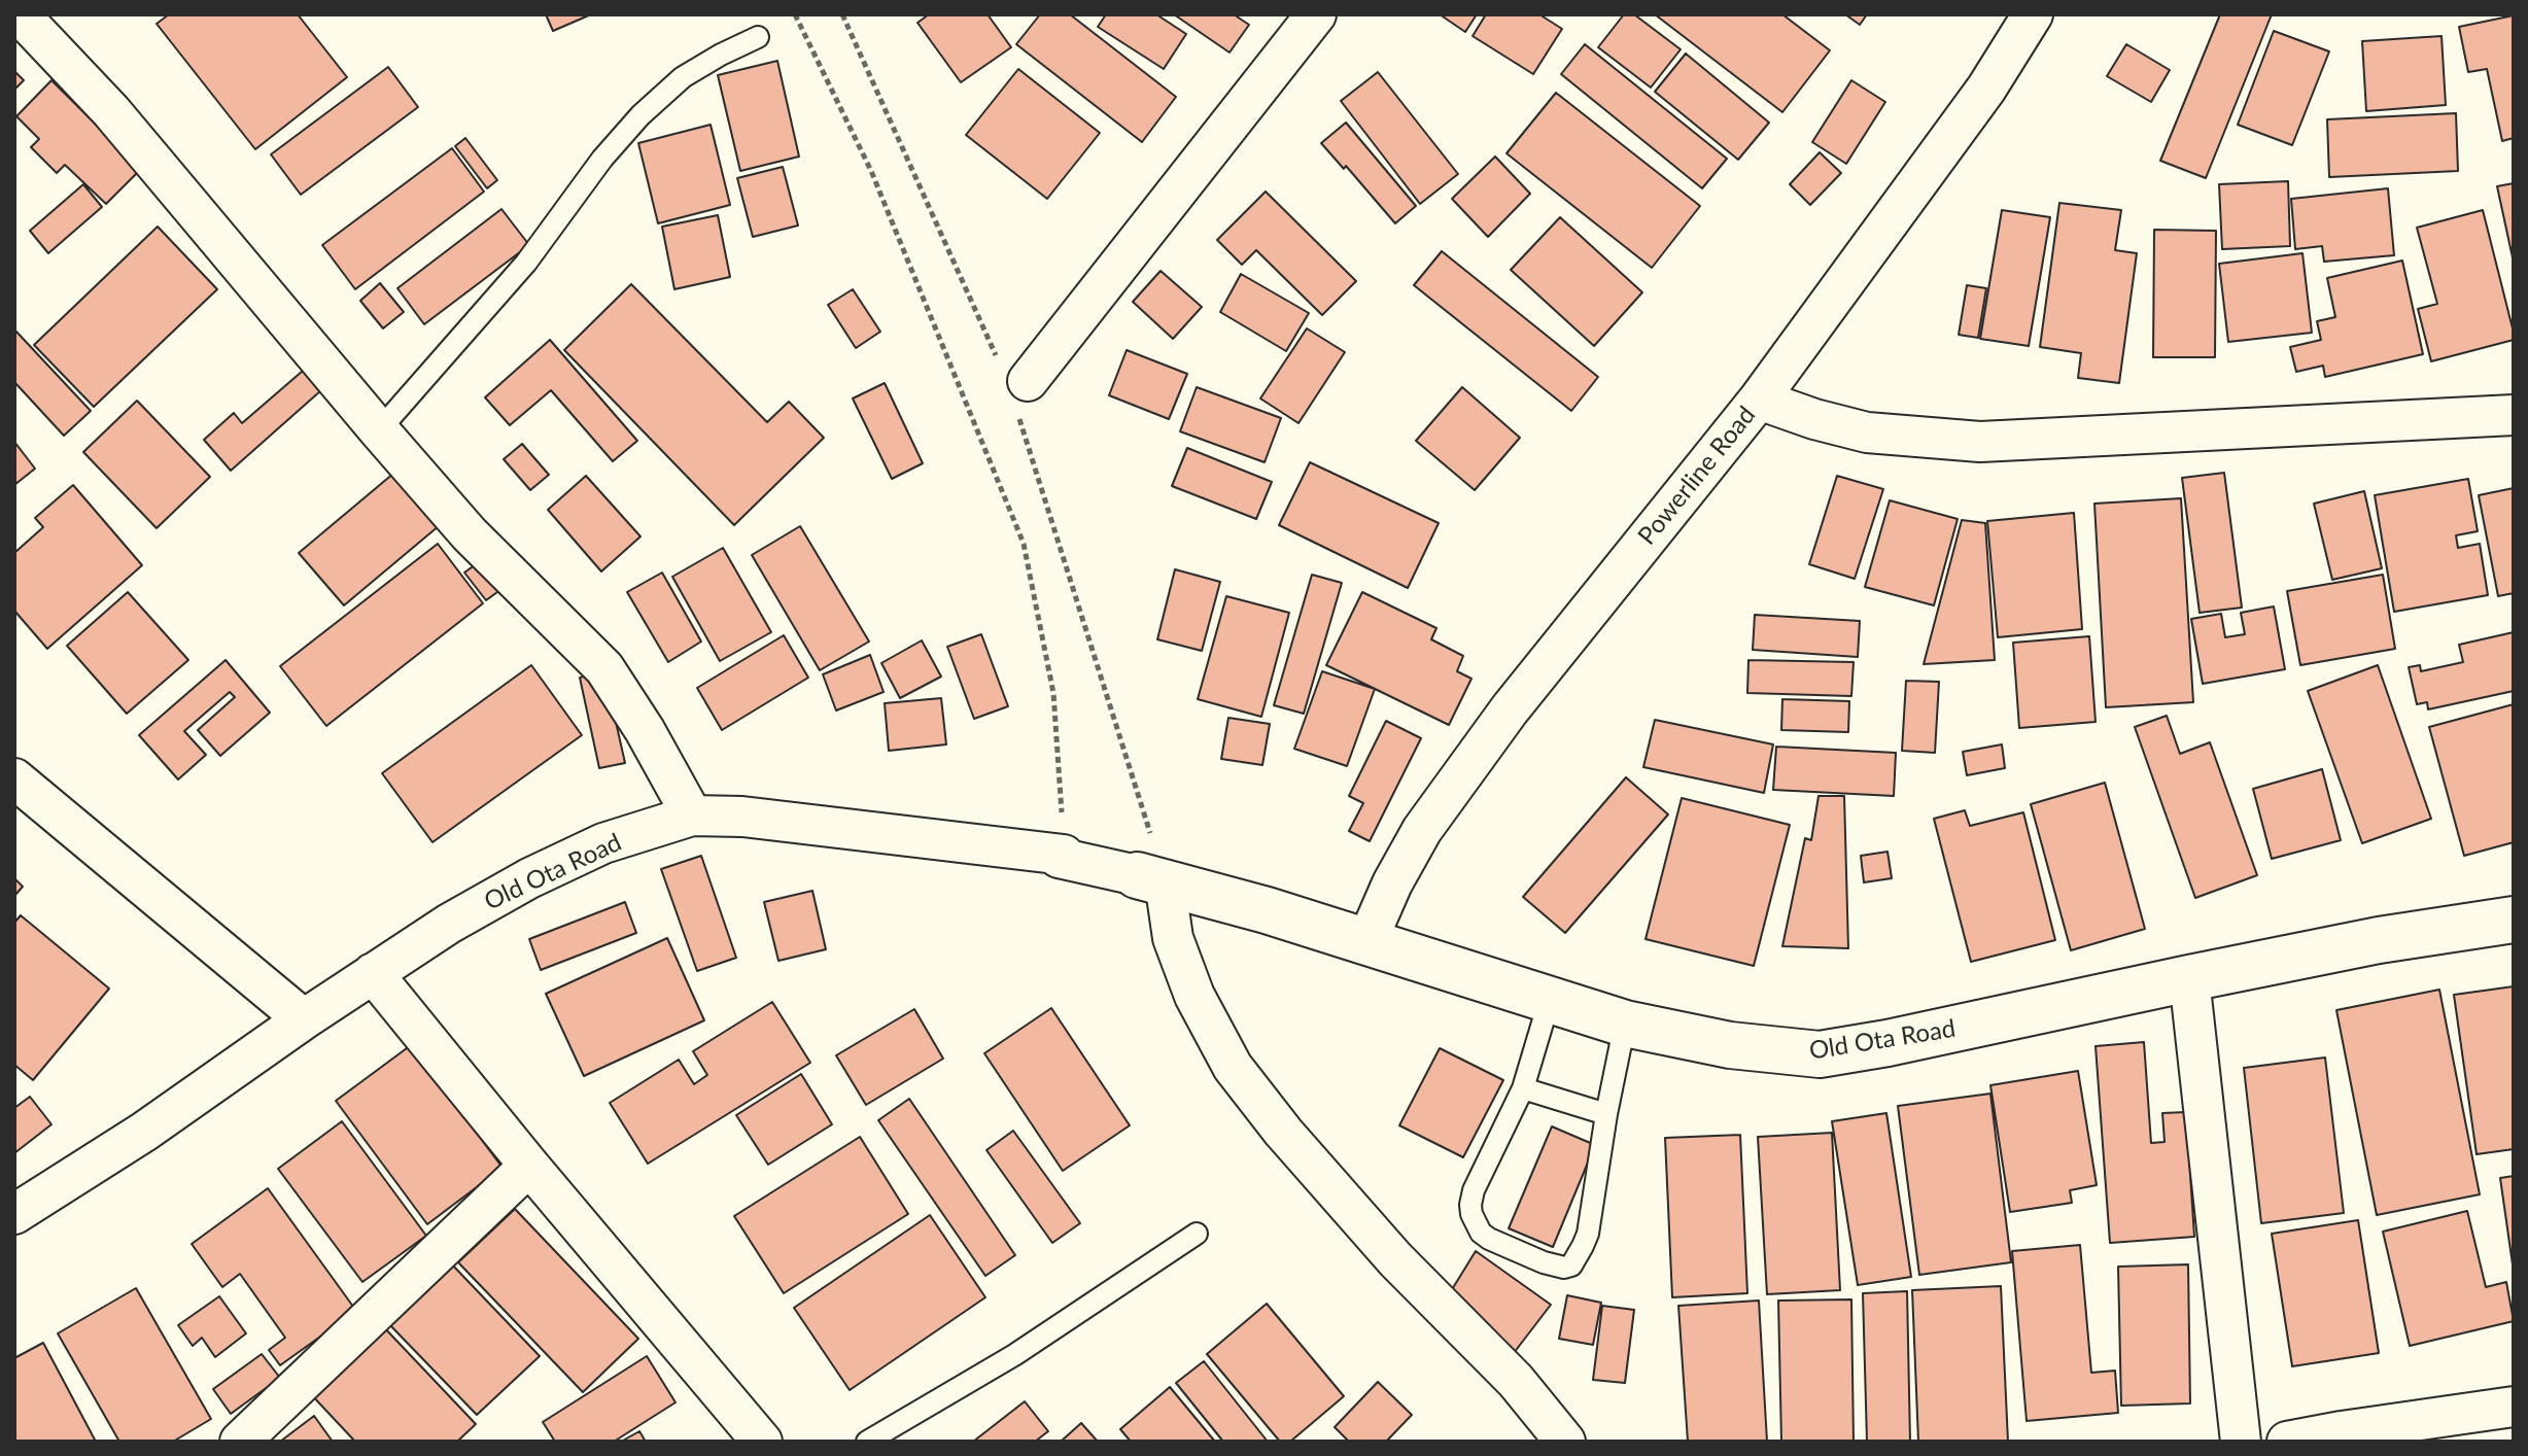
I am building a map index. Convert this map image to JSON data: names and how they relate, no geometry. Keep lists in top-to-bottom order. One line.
{"streets":{"street":["Powerline Road","Old Ota Road"]},"crossings":[["Powerline Road","Old Ota Road"]]}
